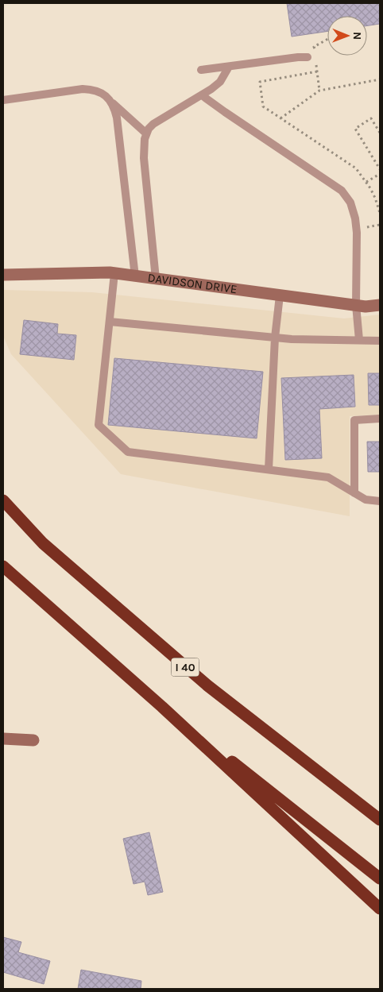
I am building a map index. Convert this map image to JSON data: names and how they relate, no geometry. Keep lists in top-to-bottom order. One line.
{"streets":{"highway":["I 40"],"street":["DAVIDSON DRIVE"]},"north":"right"}
